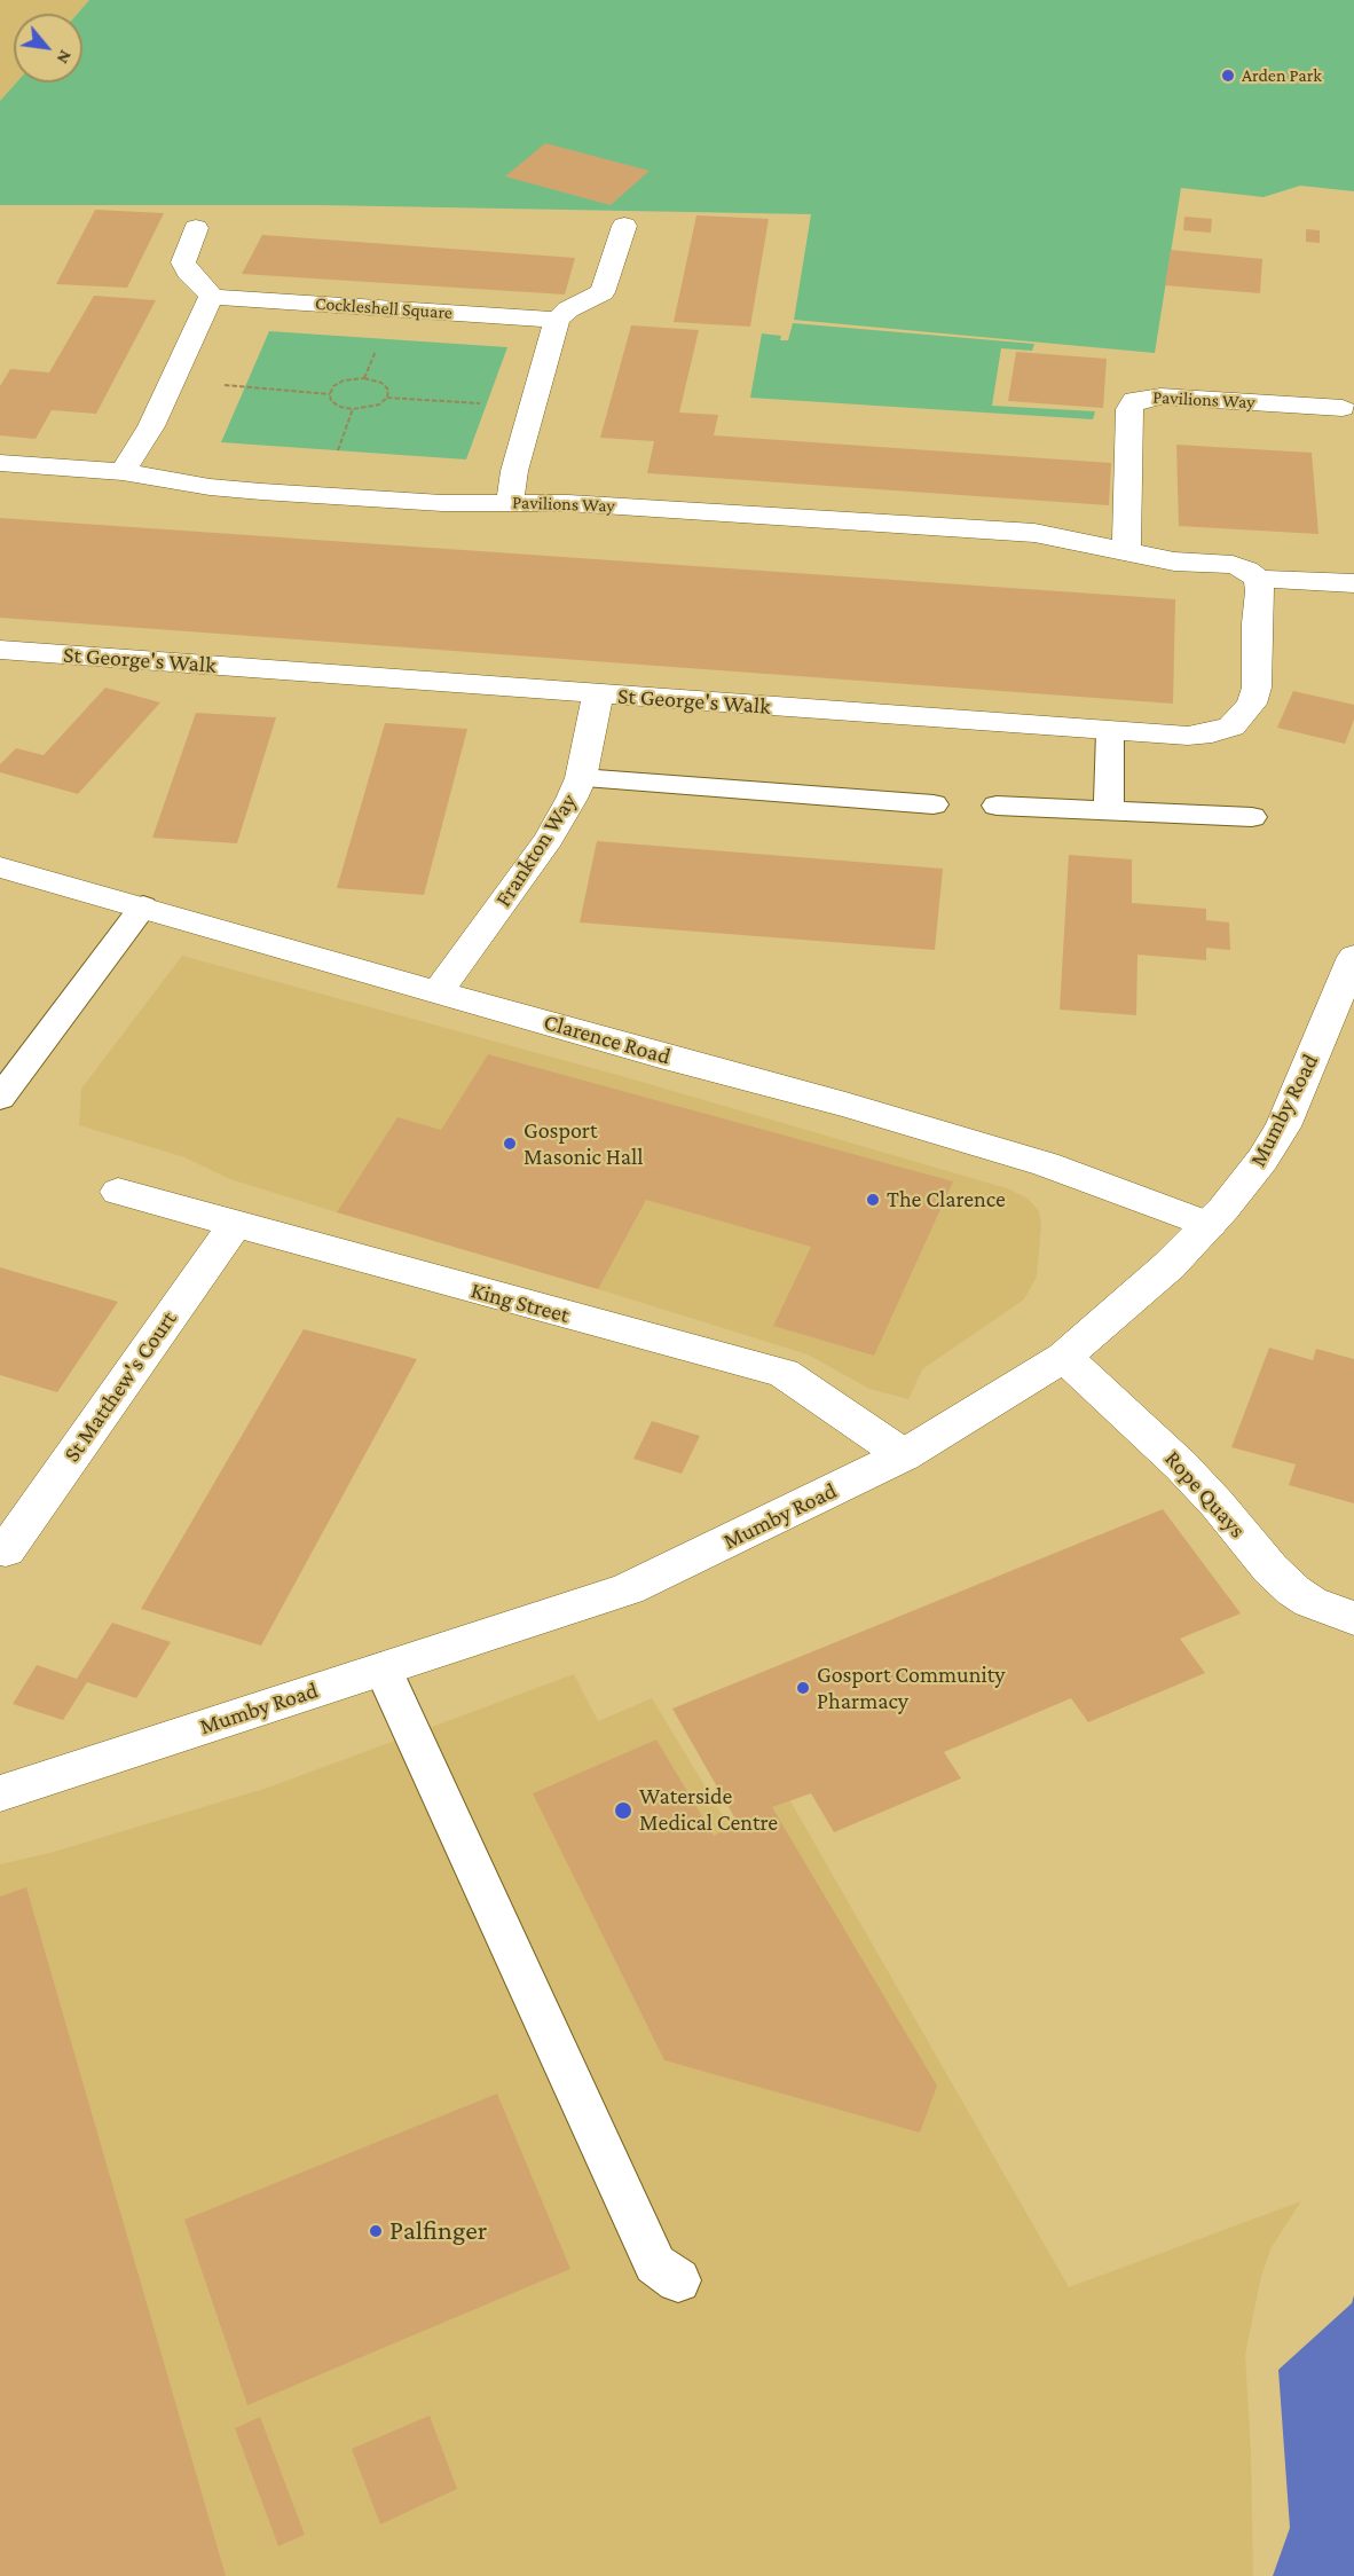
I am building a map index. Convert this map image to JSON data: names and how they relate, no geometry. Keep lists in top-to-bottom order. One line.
{"streets":{"street":["Cockleshell Square","Pavilions Way","St George's Walk","Frankton Way","Clarence Road","Mumby Road","King Street","St Matthew's Court","Rope Quays"]},"crossings":[["Pavilions Way","St George's Walk"],["St George's Walk","Frankton Way"],["Frankton Way","Clarence Road"],["Clarence Road","Mumby Road"],["Mumby Road","King Street"],["Mumby Road","Rope Quays"],["King Street","St Matthew's Court"]],"places":["Arden Park","Gosport Masonic Hall","The Clarence","Gosport Community Pharmacy","Waterside Medical Centre","Palfinger"],"north":"bottom right"}
